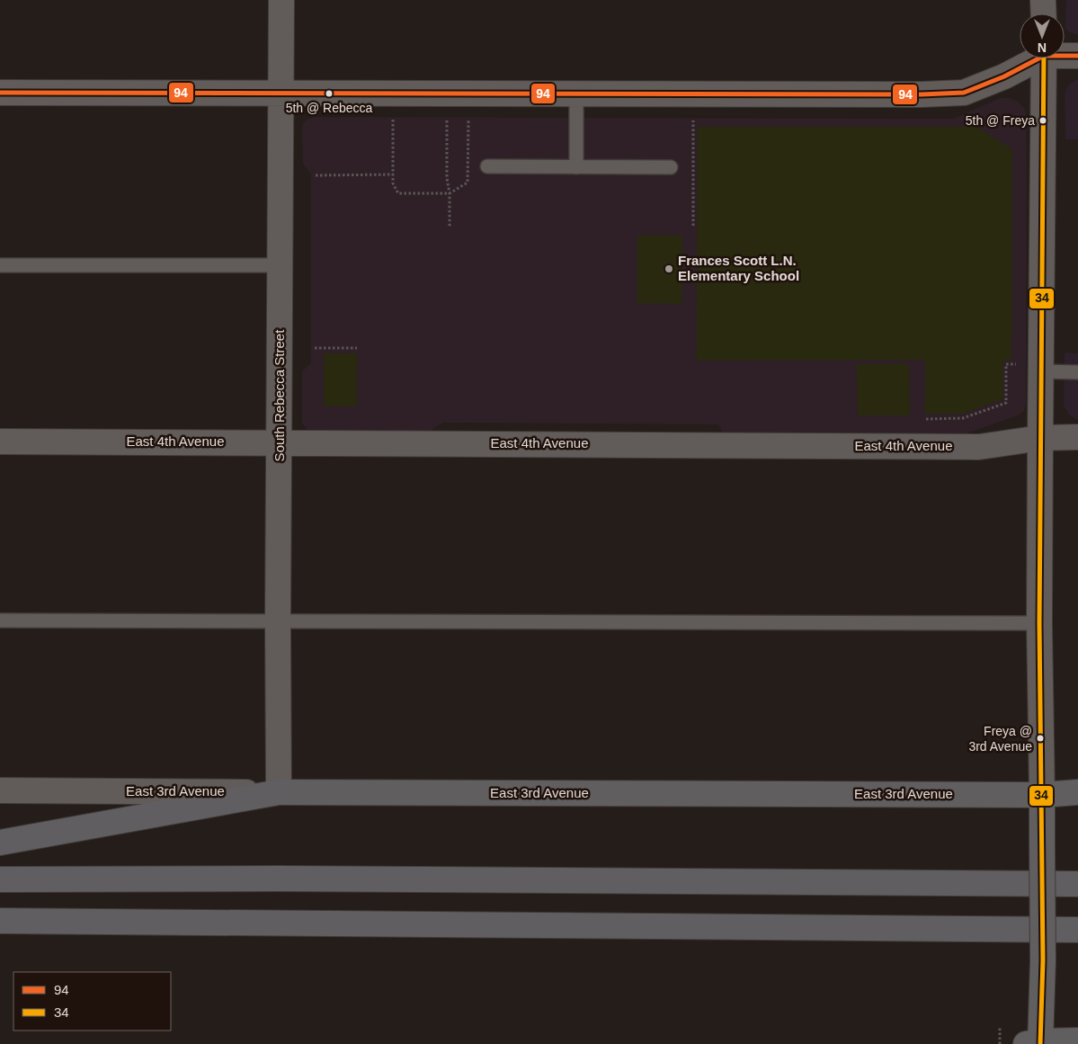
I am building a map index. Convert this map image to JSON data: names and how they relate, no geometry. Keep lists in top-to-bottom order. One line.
{"streets":{"main road":["East 3rd Avenue"],"street":["South Rebecca Street","East 4th Avenue"]},"crossings":[["South Rebecca Street","East 4th Avenue"],["South Rebecca Street","East 3rd Avenue"]],"places":["5th @ Rebecca","5th @ Freya","Frances Scott L.N. Elementary School","Freya @ 3rd Avenue"],"lines":["transit line 94","transit line 34"],"legend":["94","34"],"north":"bottom"}
